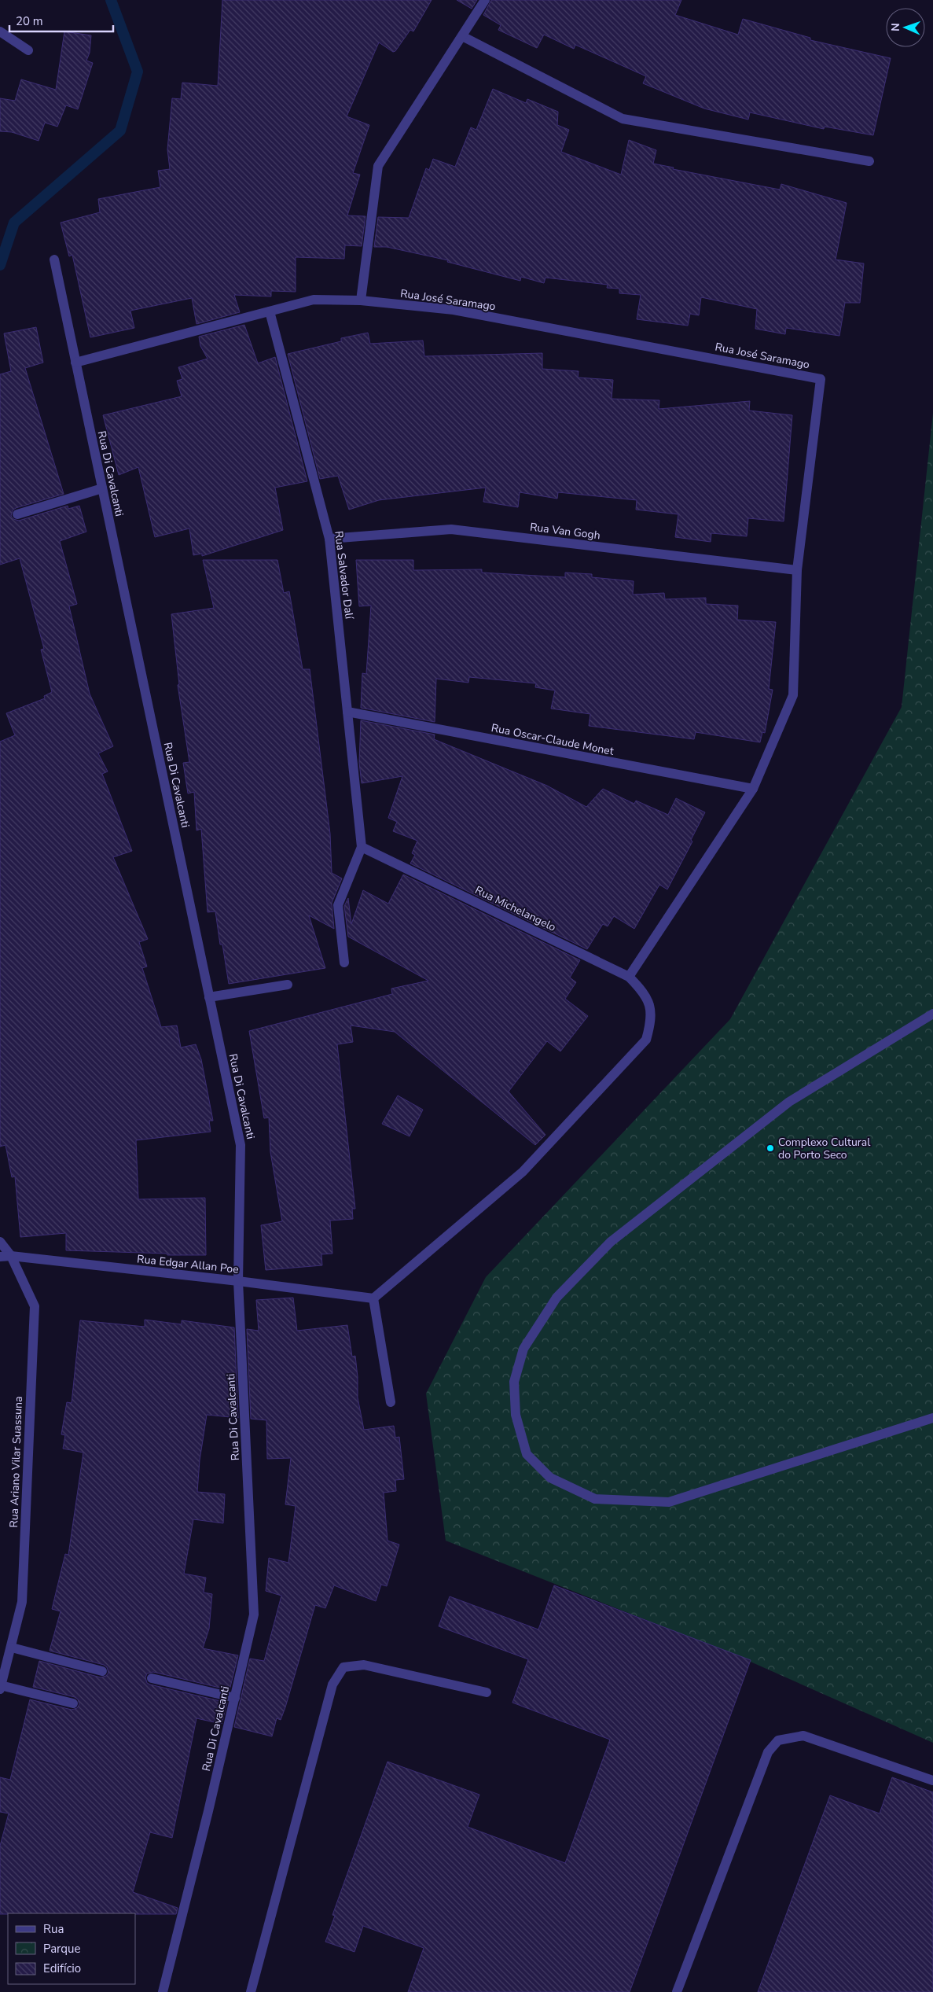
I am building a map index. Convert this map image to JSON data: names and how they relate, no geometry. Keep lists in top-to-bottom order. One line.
{"streets":{"street":["Rua José Saramago","Rua Di Cavalcanti","Rua Van Gogh","Rua Salvador Dalí","Rua Oscar-Claude Monet","Rua Michelangelo","Rua Edgar Allan Poe","Rua Ariano Vilar Suassuna"]},"crossings":[["Rua José Saramago","Rua Di Cavalcanti"],["Rua José Saramago","Rua Van Gogh"],["Rua José Saramago","Rua Salvador Dalí"],["Rua Di Cavalcanti","Rua Edgar Allan Poe"],["Rua Van Gogh","Rua Salvador Dalí"],["Rua Salvador Dalí","Rua Oscar-Claude Monet"],["Rua Salvador Dalí","Rua Michelangelo"],["Rua Michelangelo","Rua Edgar Allan Poe"],["Rua Edgar Allan Poe","Rua Ariano Vilar Suassuna"]],"places":["Complexo Cultural do Porto Seco"],"legend":["Rua","Parque","Edifício"],"scale_bar":"20 m","north":"left"}
